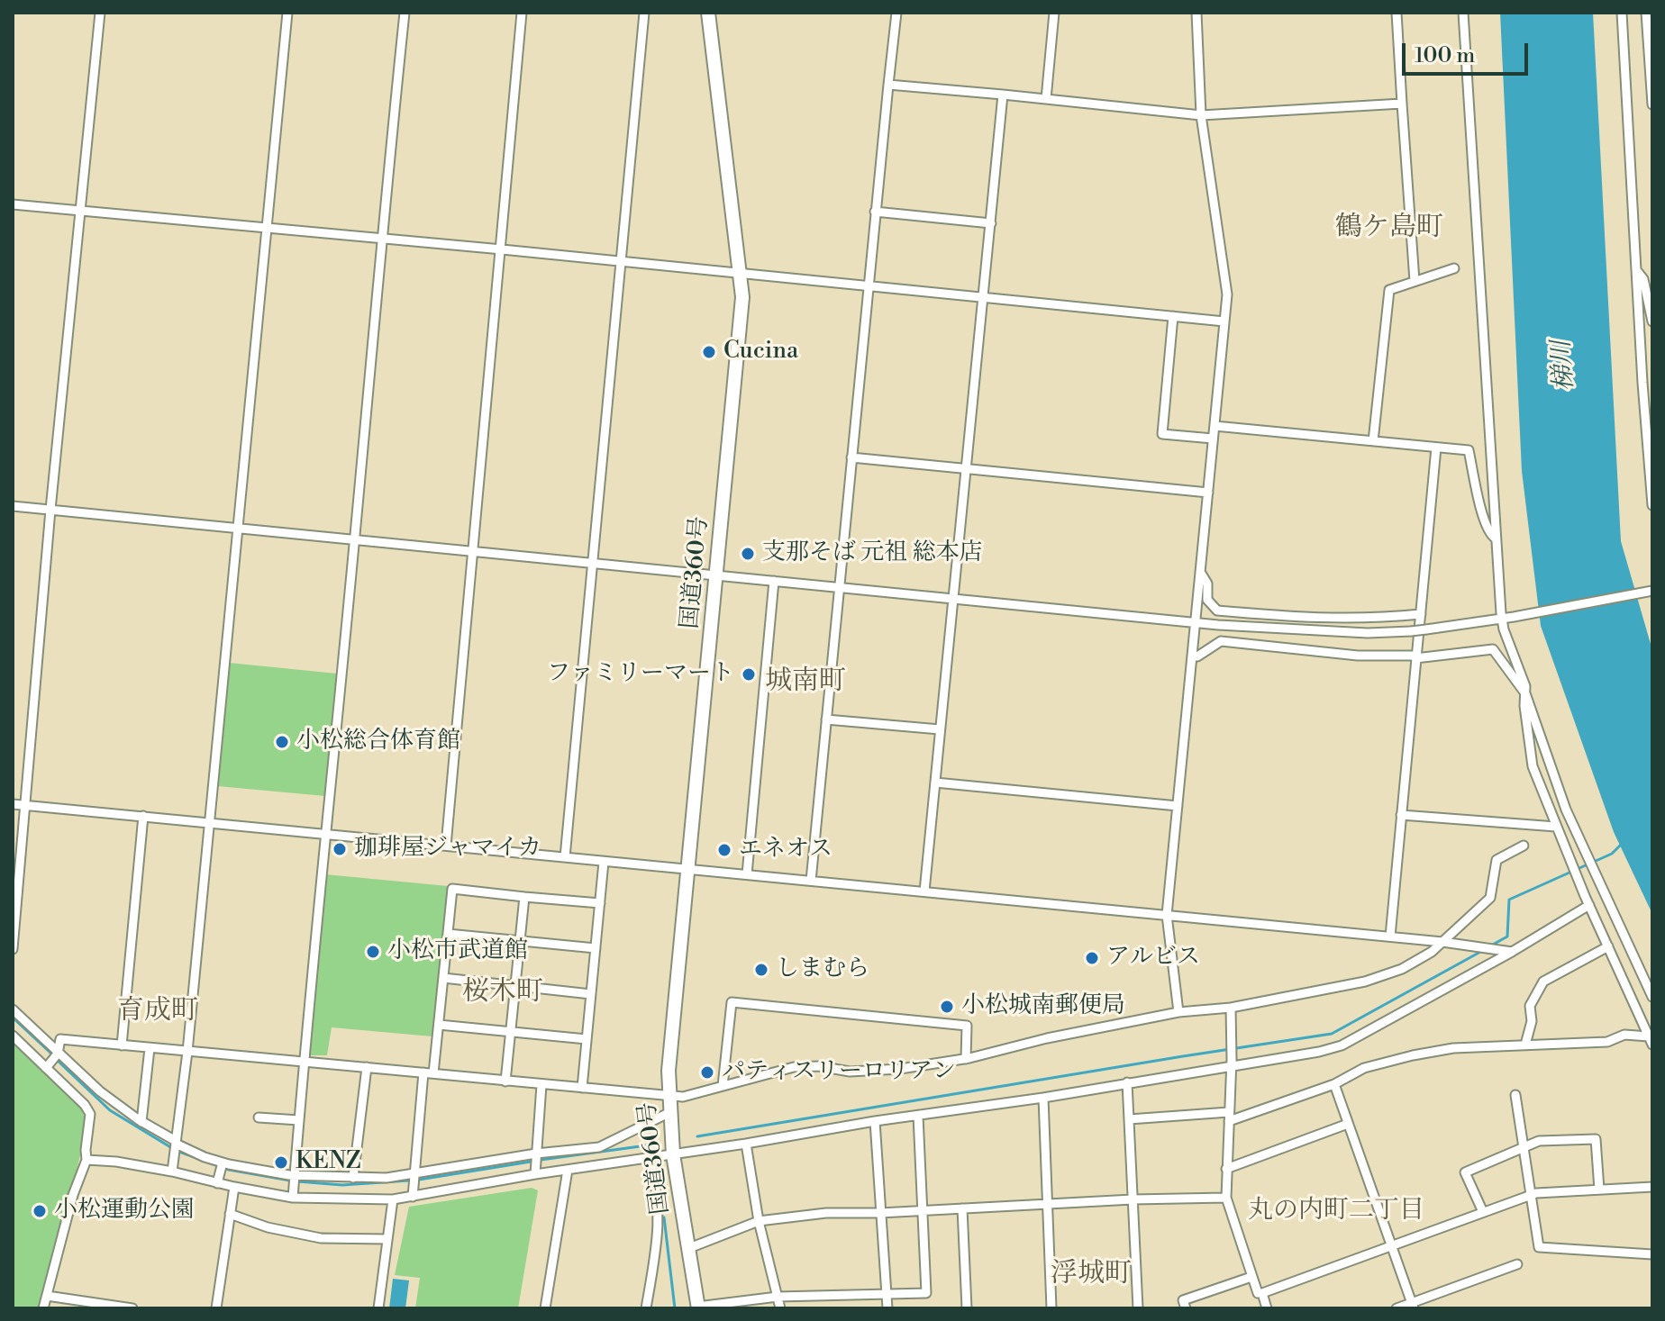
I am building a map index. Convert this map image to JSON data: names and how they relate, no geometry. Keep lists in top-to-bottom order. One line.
{"streets":{"highway":["国道360号"]},"districts":["鶴ケ島町","城南町","桜木町","育成町","丸の内町二丁目","浮城町"],"water":["梯川"],"places":["Cucina","支那そば 元祖 総本店","ファミリーマート","小松総合体育館","珈琲屋ジャマイカ","エネオス","小松市武道館","アルビス","しまむら","小松城南郵便局","パティスリーロリアン","KENZ","小松運動公園"],"scale_bar":"100 m"}
